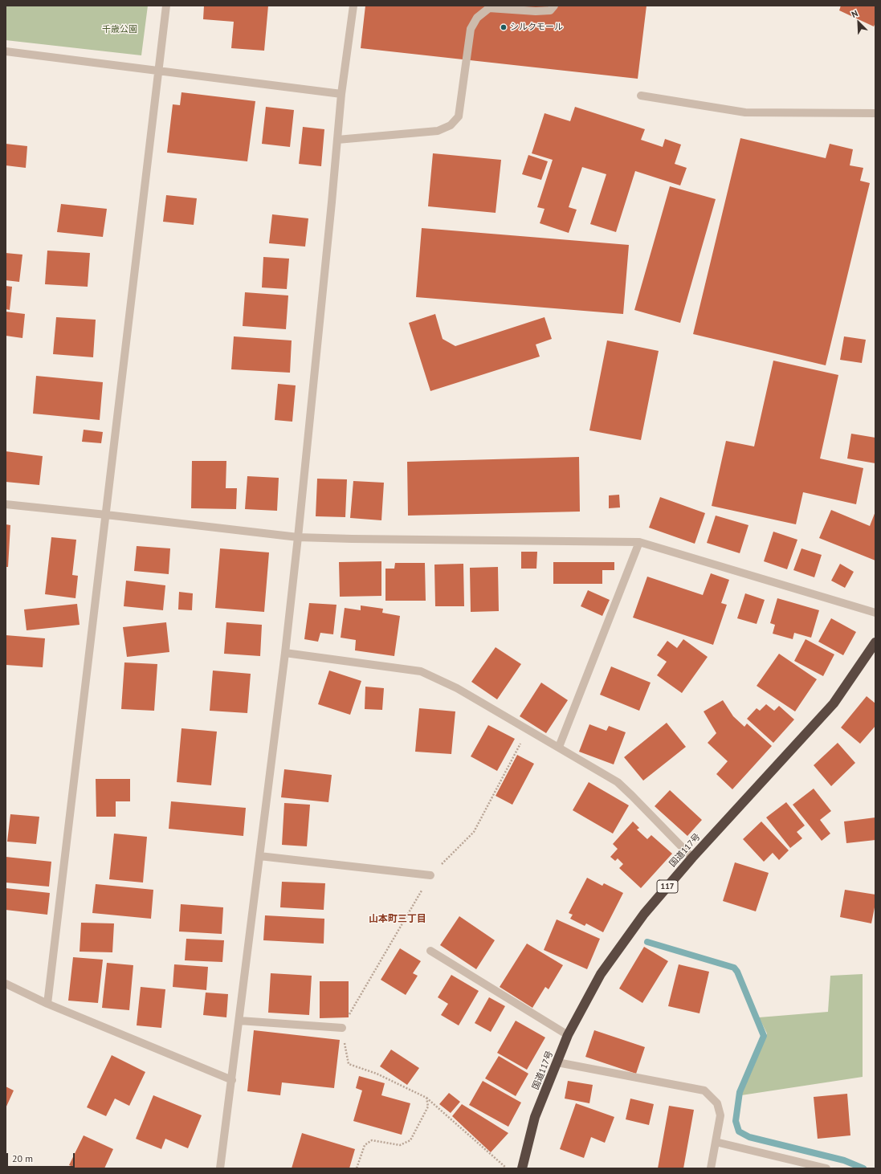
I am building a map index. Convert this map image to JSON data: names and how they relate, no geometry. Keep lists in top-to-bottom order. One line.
{"streets":{"highway":["国道117号","117"]},"districts":["山本町三丁目"],"parks":["千歳公園"],"places":["シルクモール"],"scale_bar":"20 m","north":"top left"}
